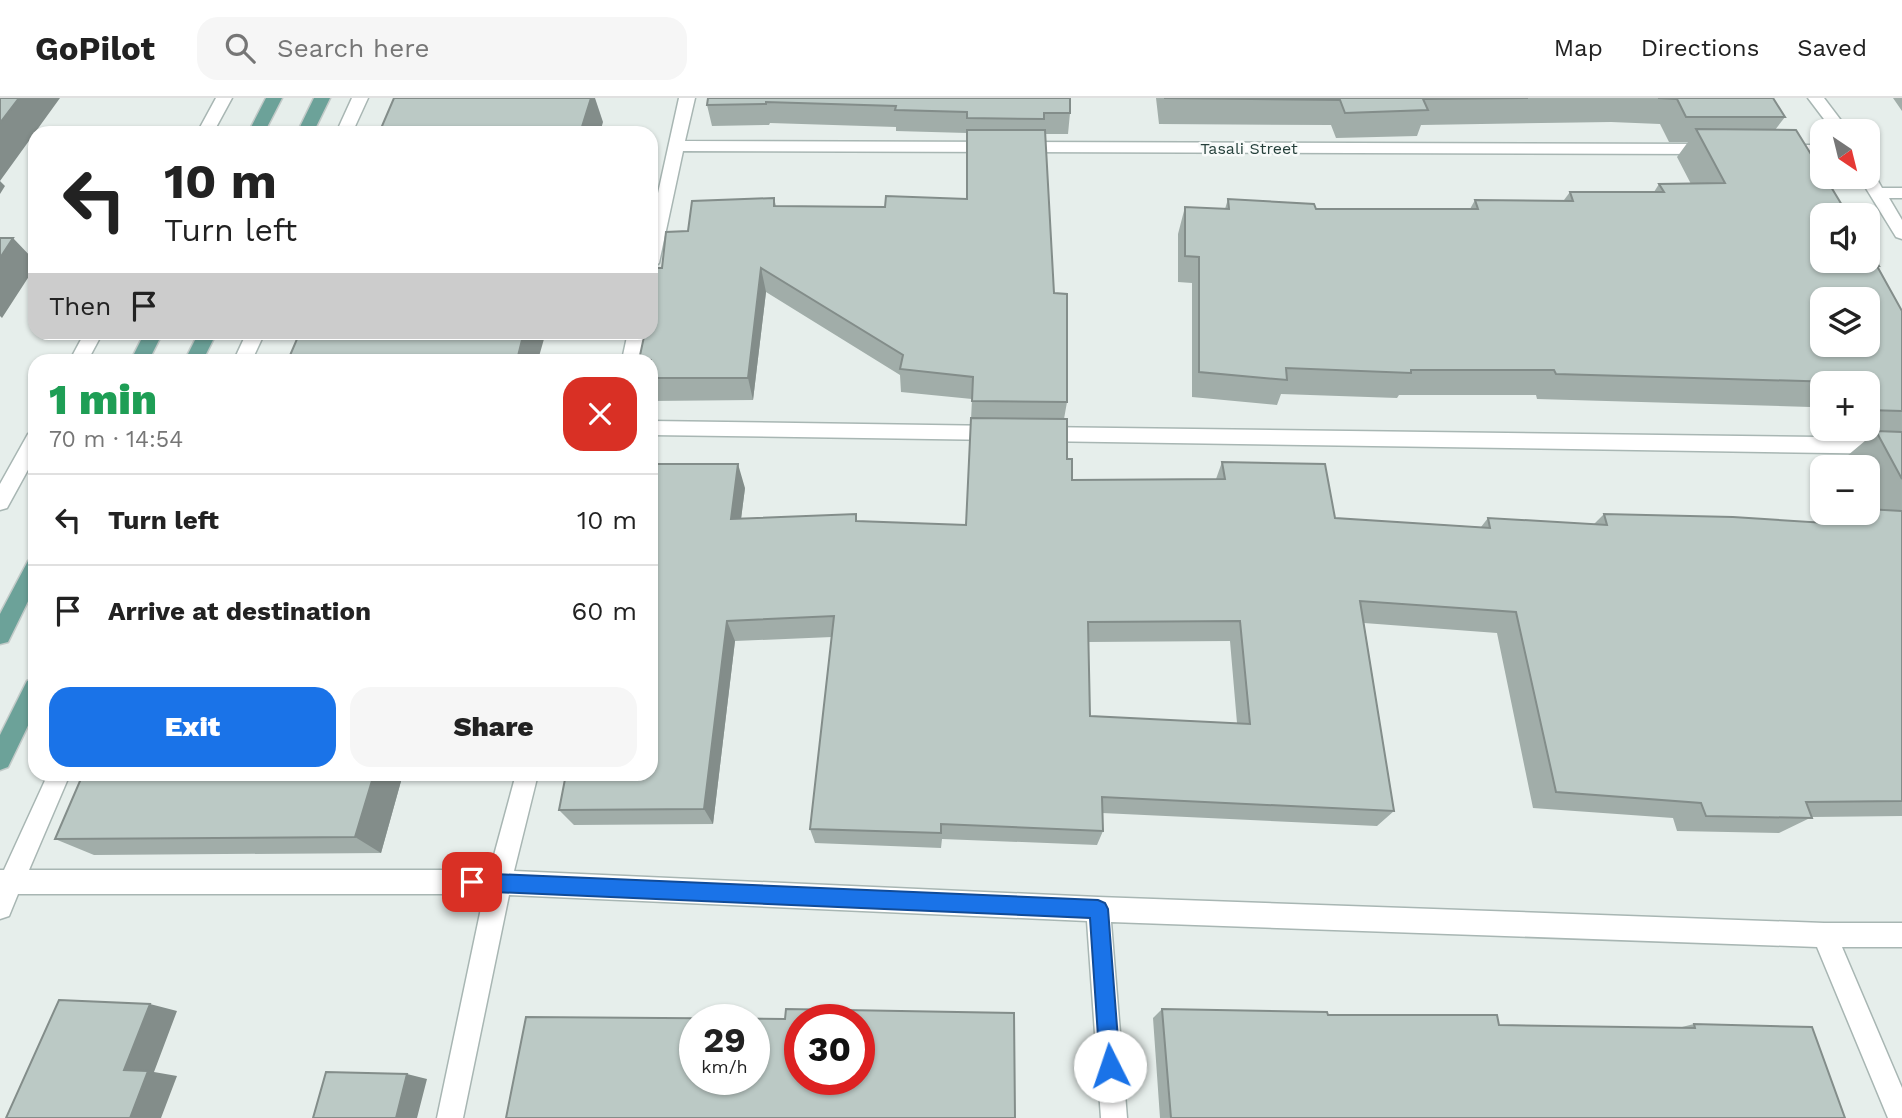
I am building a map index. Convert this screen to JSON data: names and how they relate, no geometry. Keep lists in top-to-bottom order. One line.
{"streets":{"street":["Tasali Street"]},"north":"bottom right","page":{"header":"GoPilot","search":"Search here","nav":["Map","Directions","Saved"],"map_buttons":["+","−"],"turn":["10 m","Turn left"],"then":"Then","heading":["1 min","70 m · 14:54"],"list":[{"name":"Turn left","value":"10 m"},{"name":"Arrive at destination","value":"60 m"}],"buttons":["Exit","Share"],"speed":"29 km/h","limit":"30"}}
